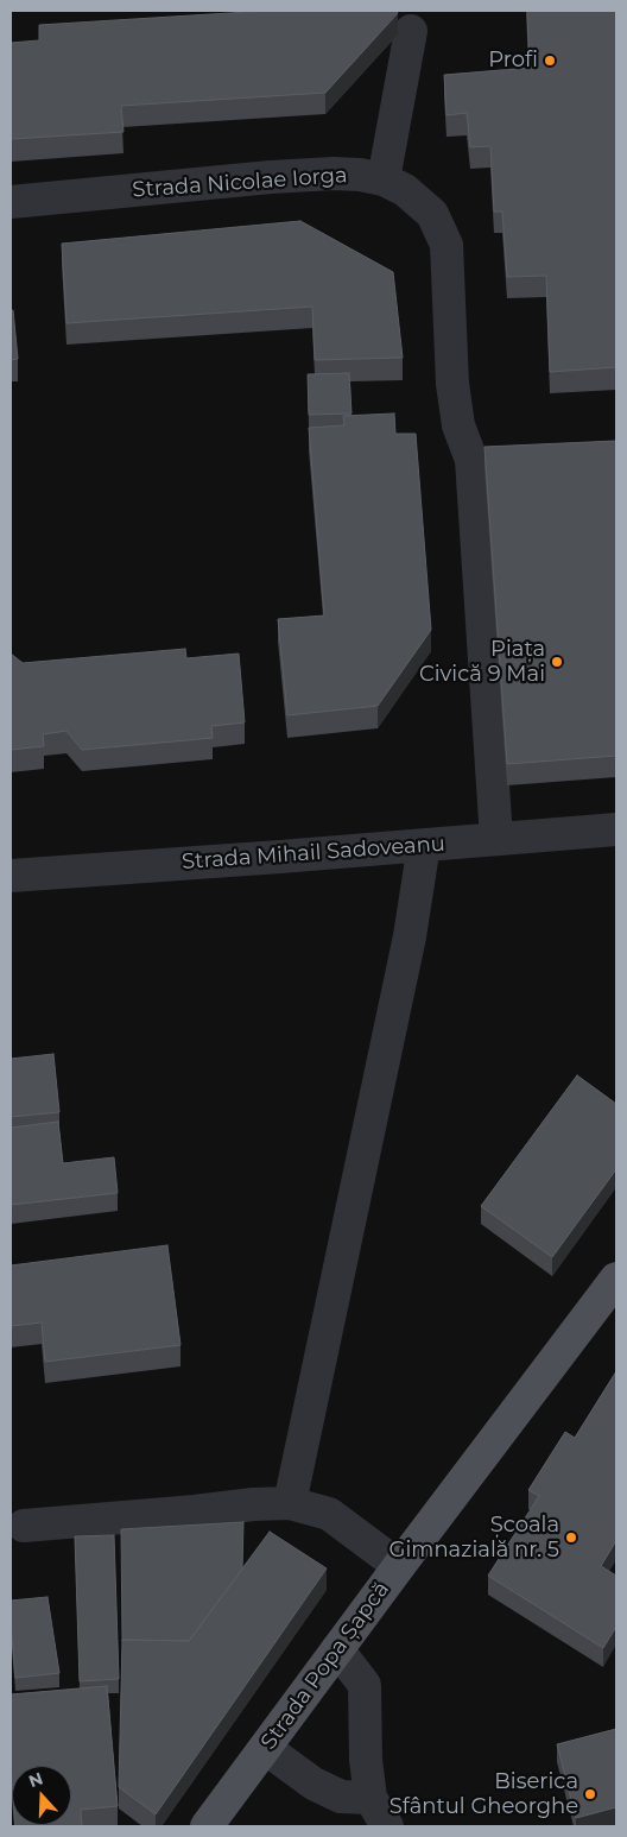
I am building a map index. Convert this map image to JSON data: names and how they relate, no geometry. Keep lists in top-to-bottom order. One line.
{"streets":{"main road":["Strada Popa Șapcă"],"street":["Strada Nicolae Iorga","Strada Mihail Sadoveanu"]},"crossings":[["Strada Nicolae Iorga","Strada Mihail Sadoveanu"]],"places":["Profi","Piața Civică 9 Mai","Școala Gimnazială nr. 5","Biserica Sfântul Gheorghe"],"north":"top"}
